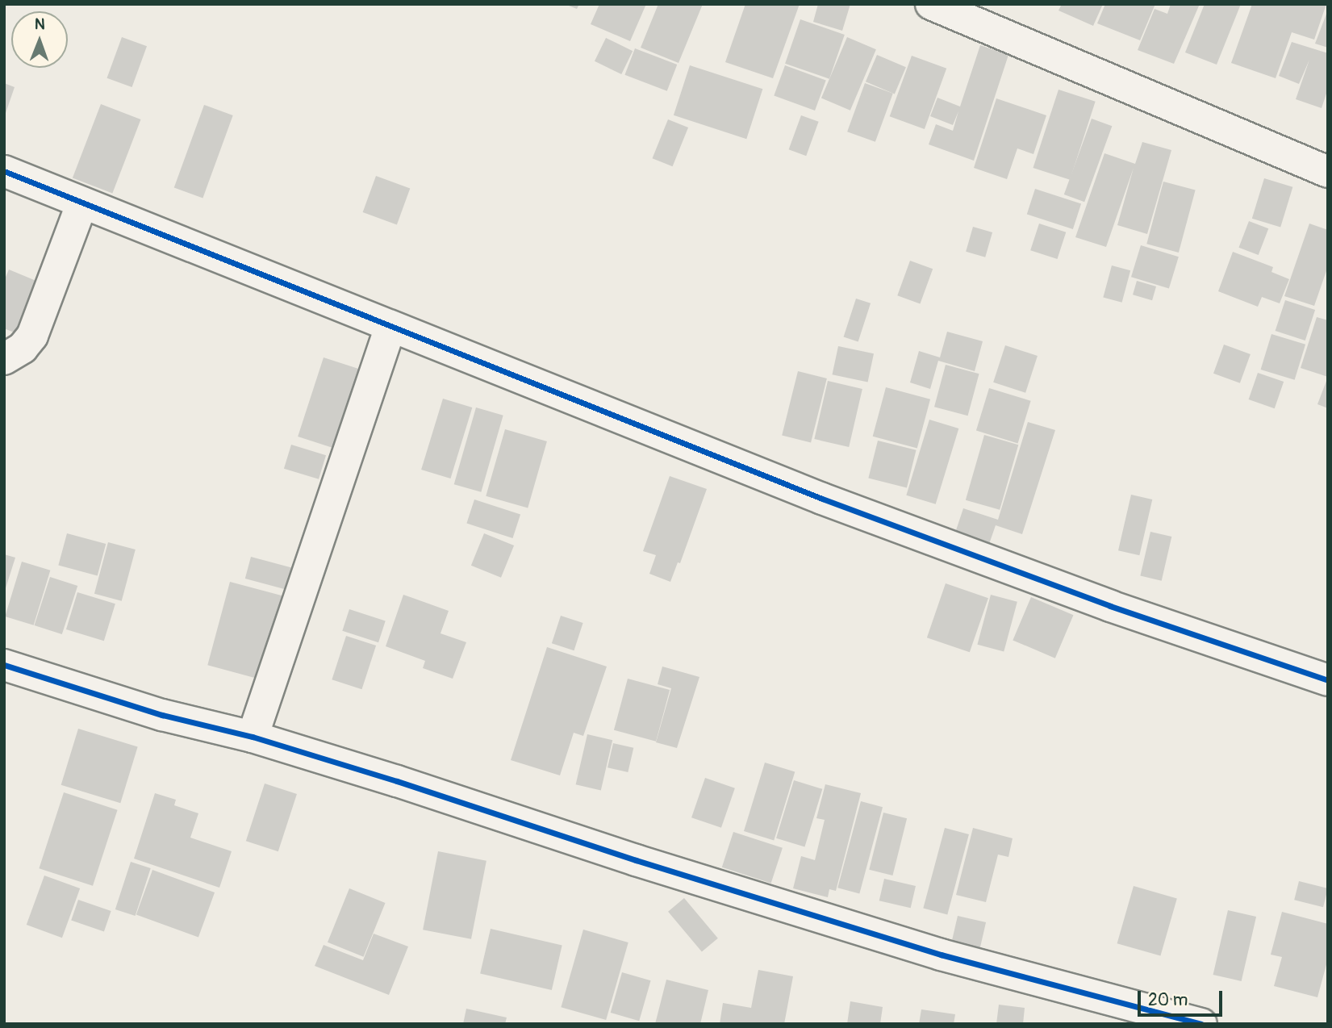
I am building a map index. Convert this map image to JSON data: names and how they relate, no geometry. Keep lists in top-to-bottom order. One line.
{"scale_bar":"20 m","north":"top"}
